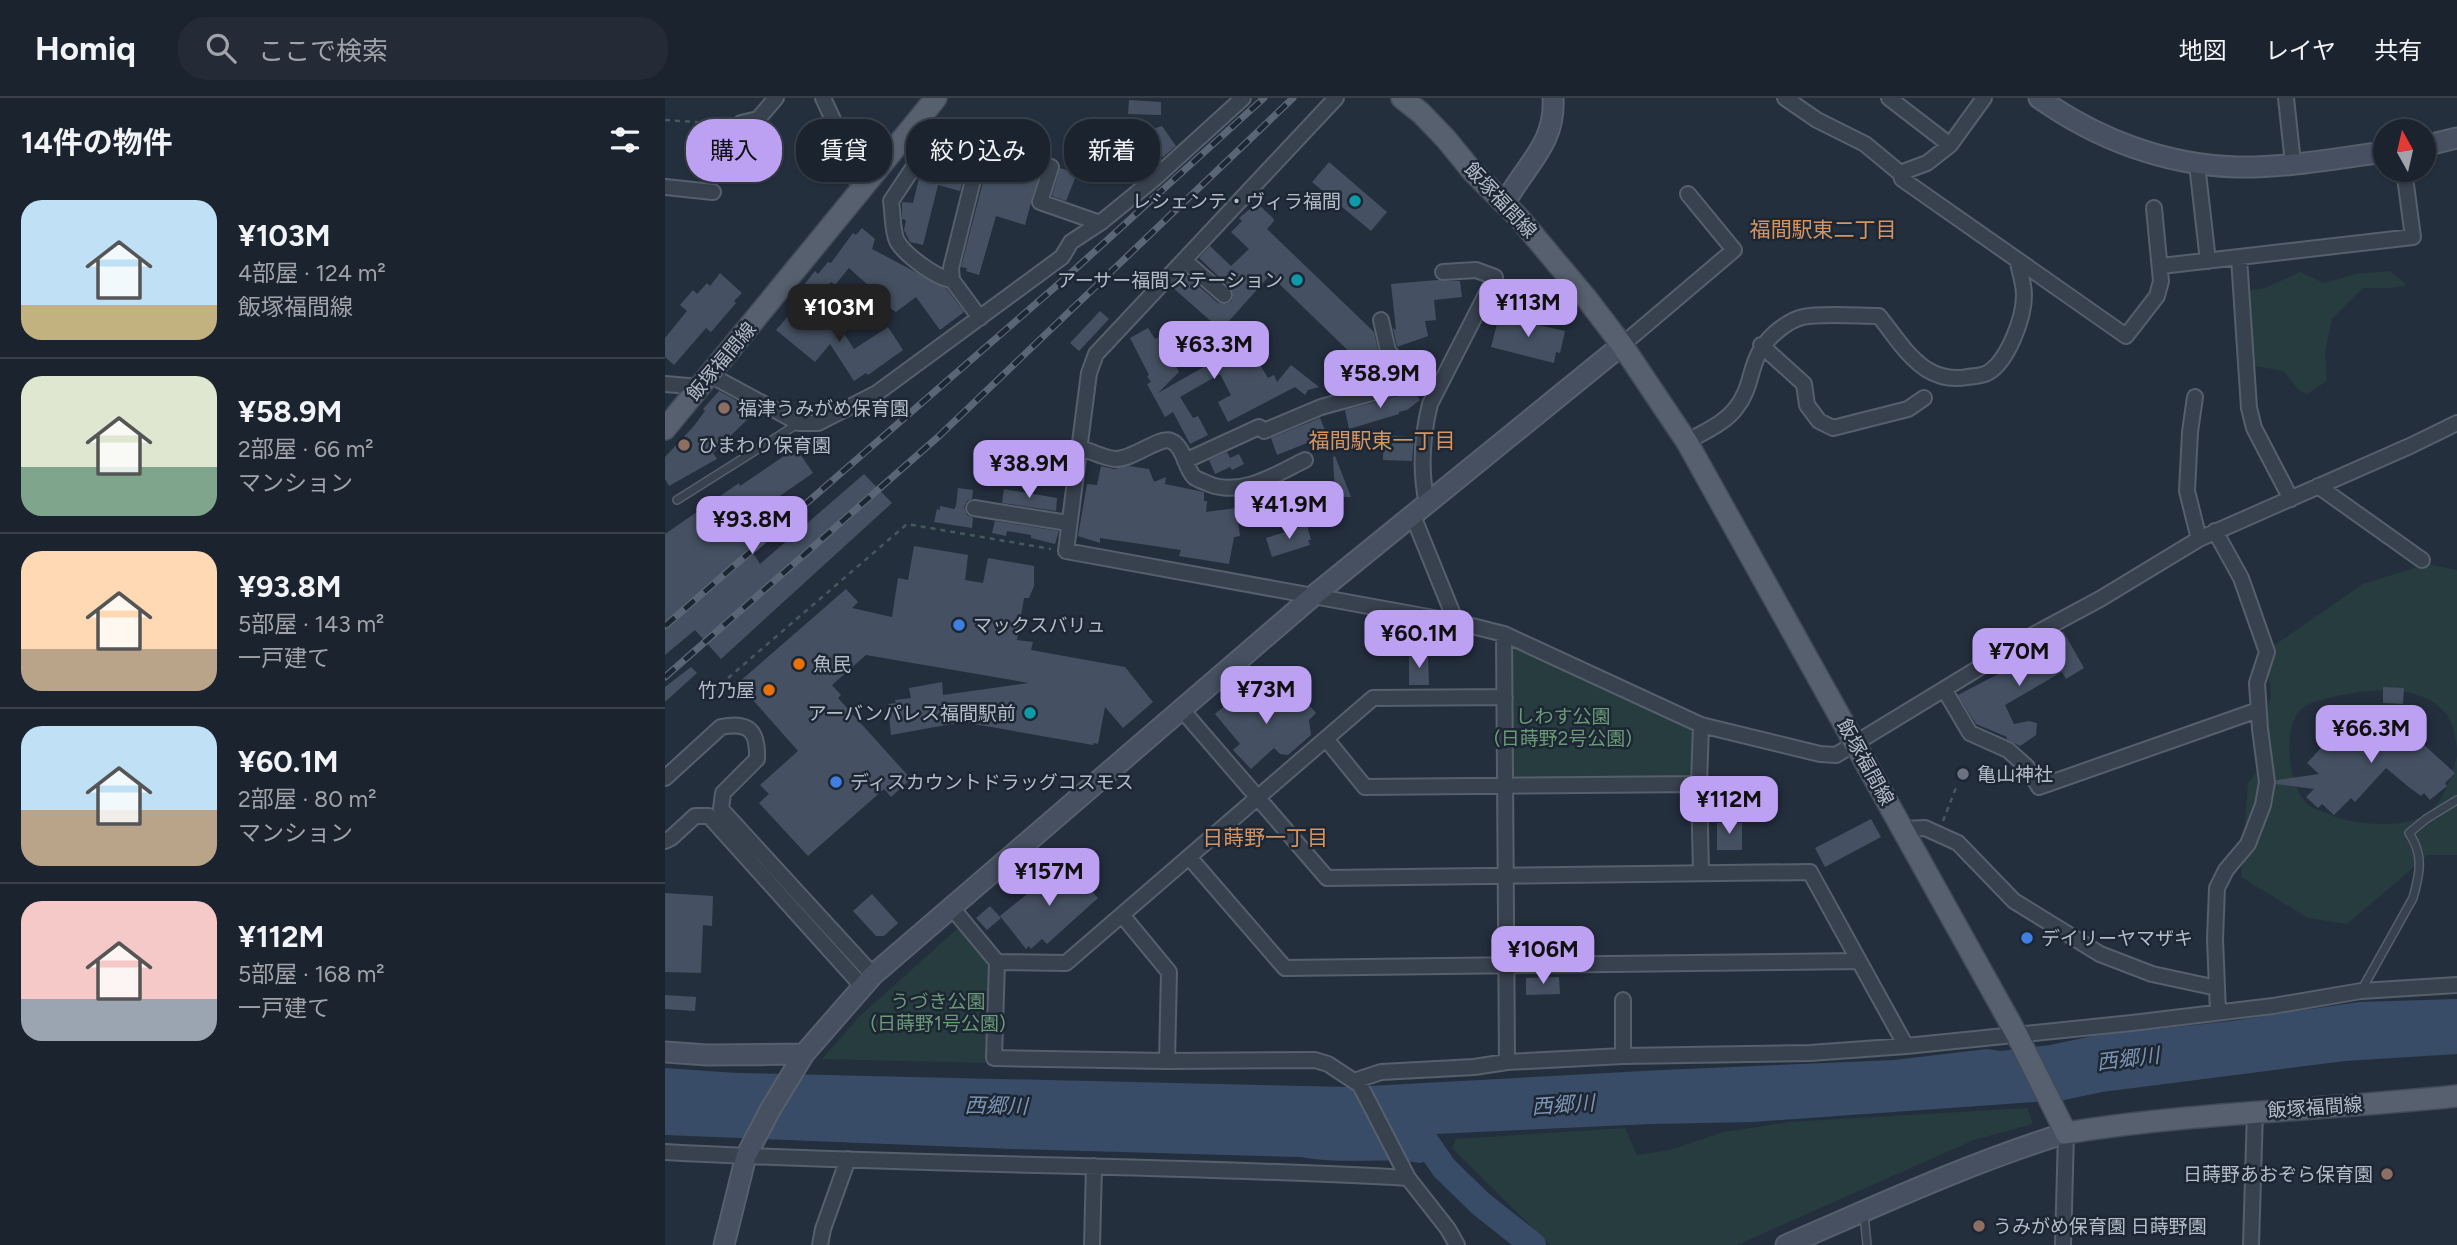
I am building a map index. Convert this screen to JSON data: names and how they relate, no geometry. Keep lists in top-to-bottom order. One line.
{"streets":{"main road":["飯塚福間線"]},"districts":["福間駅東二丁目","福間駅東一丁目","日蒔野一丁目"],"water":["西郷川"],"parks":["しわす公園 (日蒔野2号公園)","うづき公園 (日蒔野1号公園)"],"places":["レシェンテ・ヴィラ福間","アーサー福間ステーション","福津うみがめ保育園","ひまわり保育園","マックスバリュ","魚民","竹乃屋","アーバンパレス福間駅前","亀山神社","ディスカウントドラッグコスモス","デイリーヤマザキ","日蒔野あおぞら保育園","うみがめ保育園 日蒔野園"],"north":"top","page":{"header":"Homiq","search":"ここで検索","nav":["地図","レイヤ","共有"],"heading":"14件の物件","chip":["購入","賃貸","絞り込み","新着"],"list":[{"name":"¥103M","note":"4部屋 · 124 m² · 飯塚福間線"},{"name":"¥58.9M","note":"2部屋 · 66 m² · マンション"},{"name":"¥93.8M","note":"5部屋 · 143 m² · 一戸建て"},{"name":"¥60.1M","note":"2部屋 · 80 m² · マンション"},{"name":"¥112M","note":"5部屋 · 168 m² · 一戸建て"}],"price":["¥113M","¥103M","¥63.3M","¥58.9M","¥38.9M","¥41.9M","¥93.8M","¥60.1M","¥70M","¥73M","¥66.3M","¥112M","¥157M","¥106M"]}}
